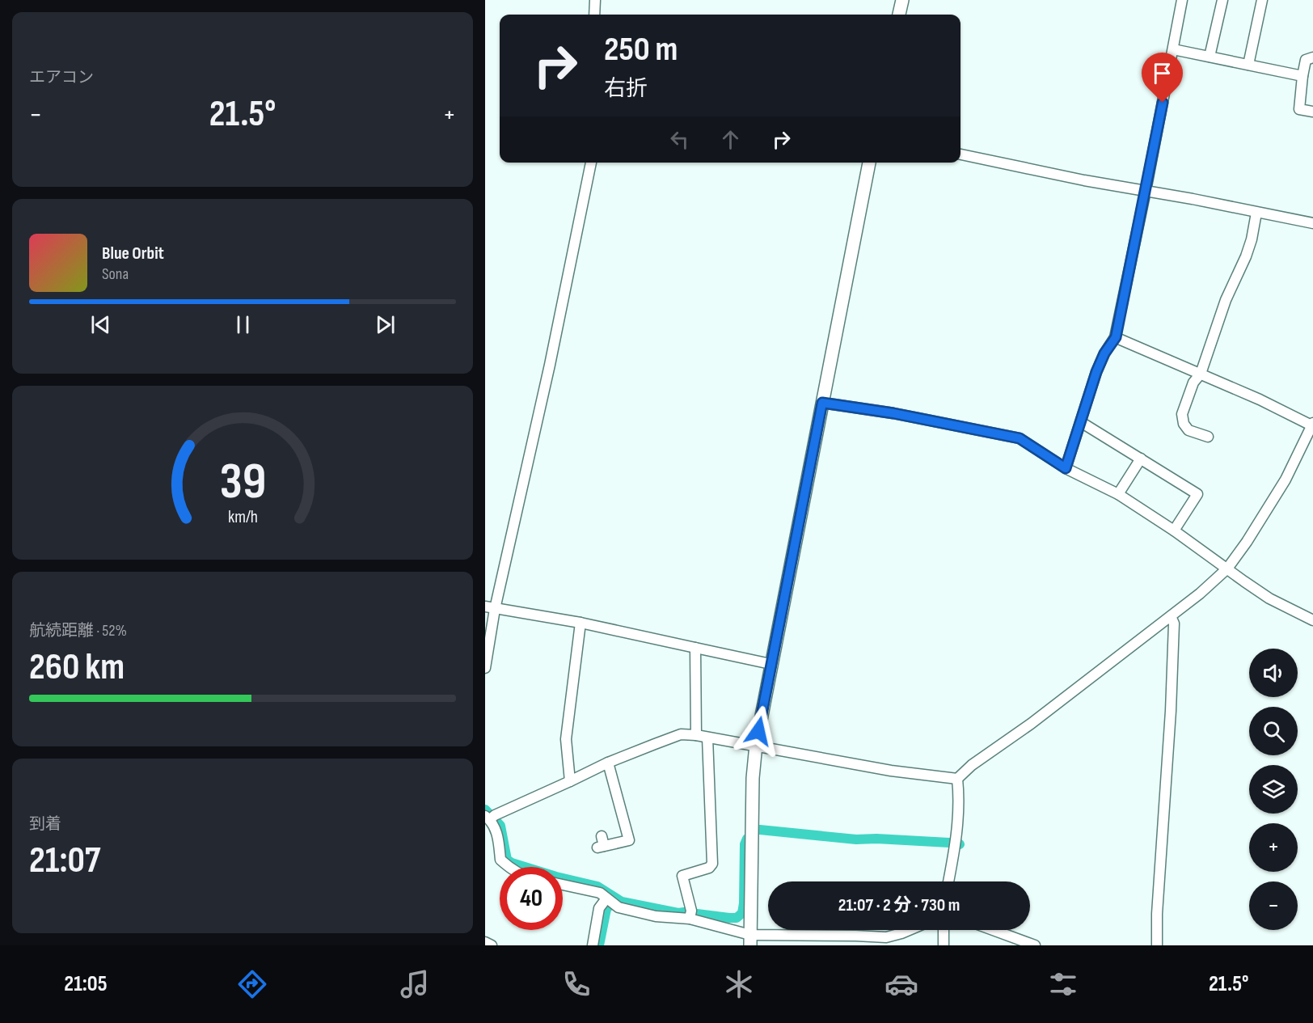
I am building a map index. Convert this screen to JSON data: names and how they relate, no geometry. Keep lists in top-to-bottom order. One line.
{"page":{"tile":["エアコン",["航続距離 · 52%","260 km"],["到着","21:07"]],"turn":["250 m","右折"],"heat":["−","21.5°","+"],"song":["Blue Orbit","Sona"],"map_buttons":["+","−"],"limit":"40","trip":"21:07 · 2 分 · 730 m","tabs":["21:05","21.5°"],"gauge":["39","km/h"]}}
